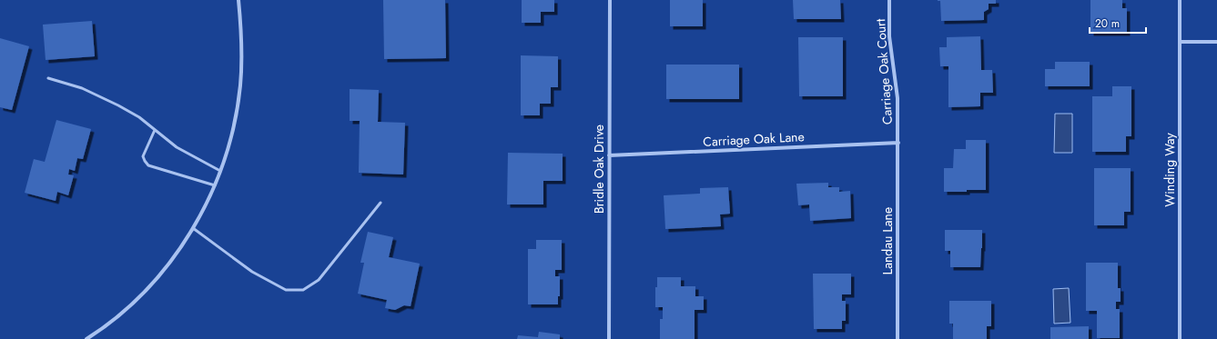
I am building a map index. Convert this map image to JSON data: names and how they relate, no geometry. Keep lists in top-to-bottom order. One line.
{"streets":{"street":["Carriage Oak Court","Carriage Oak Lane","Bridle Oak Drive","Winding Way","Landau Lane"]},"crossings":[["Carriage Oak Court","Carriage Oak Lane"],["Carriage Oak Court","Landau Lane"],["Carriage Oak Lane","Bridle Oak Drive"],["Carriage Oak Lane","Landau Lane"]],"scale_bar":"20 m"}
